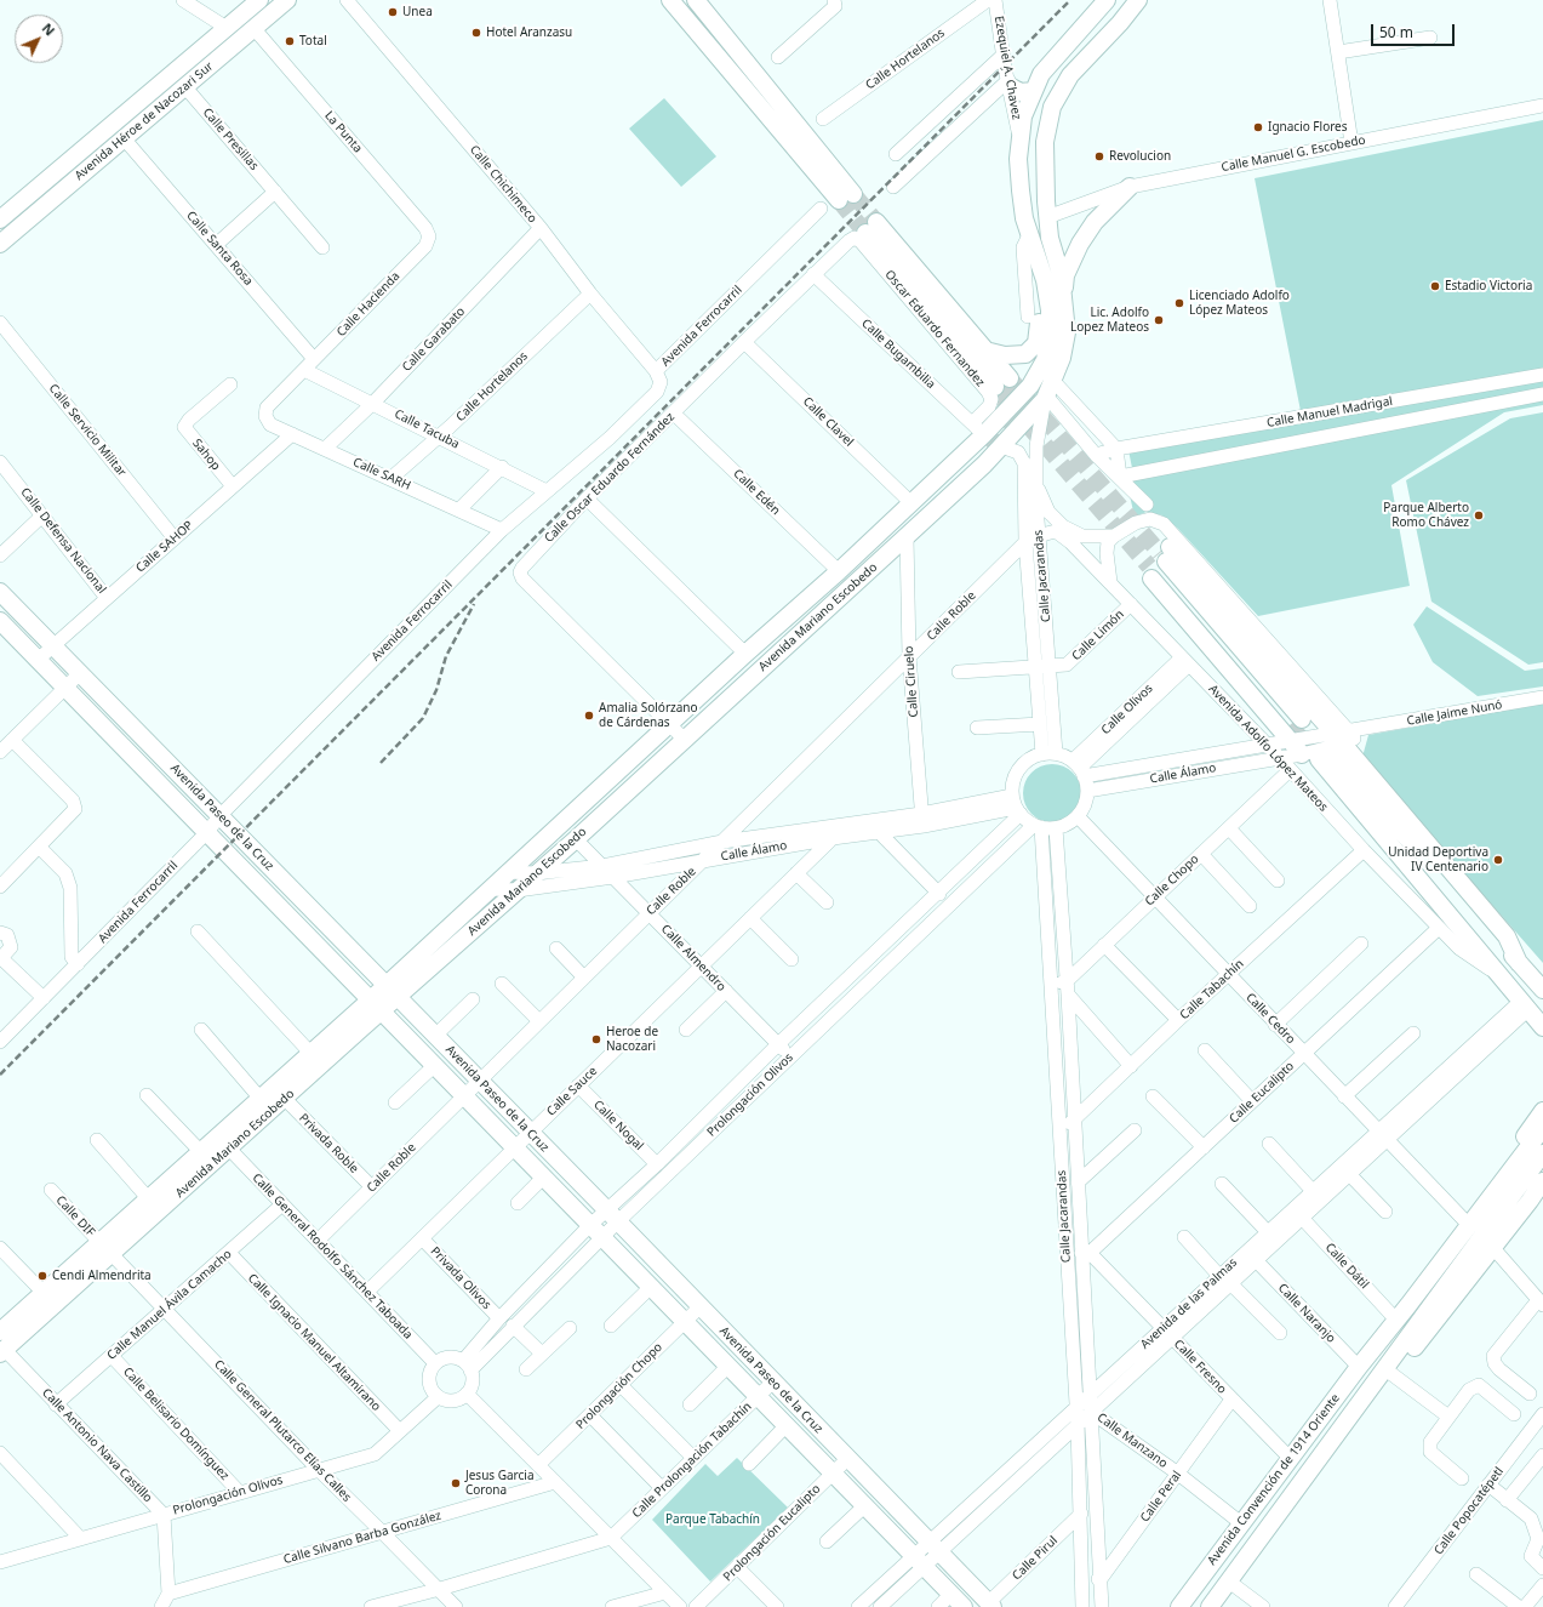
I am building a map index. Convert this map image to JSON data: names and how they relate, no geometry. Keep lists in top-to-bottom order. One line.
{"streets":{"main road":["Avenida Héroe de Nacozari Sur","Avenida Mariano Escobedo","Avenida Paseo de la Cruz","Avenida Convención de 1914 Oriente"],"street":["Calle Hortelanos","Ezequiel A. Chavez","La Punta","Calle Presillas","Calle Manuel G. Escobedo","Calle Chichimeco","Calle Santa Rosa","Calle Hacienda","Avenida Ferrocarril","Oscar Eduardo Fernandez","Calle Garabato","Calle Bugambilia","Calle Manuel Madrigal","Calle Clavel","Calle Tacuba","Calle Servicio Militar","Sahop","Calle SARH","Calle Oscar Eduardo Fernández","Calle Edén","Calle Defensa Nacional","Calle SAHOP","Calle Jacarandas","Calle Roble","Calle Limón","Calle Ciruelo","Calle Olivos","Calle Jaime Nunó","Avenida Adolfo López Mateos","Calle Álamo","Calle Chopo","Calle Almendro","Calle Tabachín","Calle Cedro","Calle Sauce","Calle Eucalipto","Prolongación Olivos","Calle Nogal","Privada Roble","Calle DIF","Calle General Rodolfo Sánchez Taboada","Calle Dátil","Privada Olivos","Avenida de las Palmas","Calle Manuel Ávila Camacho","Calle Naranjo","Calle Ignacio Manuel Altamirano","Calle Fresno","Prolongación Chopo","Calle Belisario Domínguez","Calle General Plutarco Elías Calles","Calle Manzano","Calle Antonio Nava Castillo","Calle Prolongación Tabachín","Calle Peral","Calle Popocatépetl","Prolongación Eucalipto","Calle Silvano Barba González","Calle Pirul"]},"crossings":[["Calle Hortelanos","Calle Chichimeco"],["Calle Hortelanos","Calle Tacuba"],["Calle Hortelanos","Calle SARH"],["Avenida Héroe de Nacozari Sur","La Punta"],["Avenida Héroe de Nacozari Sur","Calle Presillas"],["Avenida Héroe de Nacozari Sur","Calle Santa Rosa"],["La Punta","Calle Hacienda"],["Calle Chichimeco","Avenida Ferrocarril"],["Calle Chichimeco","Calle Garabato"],["Calle Santa Rosa","Calle Hacienda"],["Calle Hacienda","Calle Tacuba"],["Calle Hacienda","Calle SARH"],["Avenida Ferrocarril","Calle Tacuba"],["Avenida Ferrocarril","Calle SARH"],["Avenida Ferrocarril","Avenida Paseo de la Cruz"],["Oscar Eduardo Fernandez","Calle Bugambilia"],["Oscar Eduardo Fernandez","Calle Oscar Eduardo Fernández"],["Oscar Eduardo Fernandez","Calle Jacarandas"],["Oscar Eduardo Fernandez","Avenida Mariano Escobedo"],["Calle Garabato","Calle Tacuba"],["Calle Garabato","Calle SARH"],["Calle Bugambilia","Calle Oscar Eduardo Fernández"],["Calle Bugambilia","Calle Jacarandas"],["Calle Bugambilia","Avenida Mariano Escobedo"],["Calle Clavel","Calle Oscar Eduardo Fernández"],["Calle Clavel","Avenida Mariano Escobedo"],["Calle Servicio Militar","Calle SAHOP"],["Sahop","Calle SAHOP"],["Calle SARH","Calle SAHOP"],["Calle Oscar Eduardo Fernández","Calle Edén"],["Calle Oscar Eduardo Fernández","Avenida Mariano Escobedo"],["Calle Edén","Avenida Mariano Escobedo"],["Calle Defensa Nacional","Calle SAHOP"],["Calle SAHOP","Avenida Paseo de la Cruz"],["Calle Jacarandas","Calle Roble"],["Calle Jacarandas","Avenida Mariano Escobedo"],["Calle Jacarandas","Calle Limón"],["Calle Jacarandas","Calle Olivos"],["Calle Jacarandas","Avenida Adolfo López Mateos"],["Calle Jacarandas","Calle Álamo"],["Calle Jacarandas","Calle Chopo"],["Calle Jacarandas","Calle Tabachín"],["Calle Jacarandas","Calle Cedro"],["Calle Jacarandas","Calle Eucalipto"],["Calle Jacarandas","Prolongación Olivos"],["Calle Jacarandas","Avenida de las Palmas"],["Calle Jacarandas","Calle Fresno"],["Calle Jacarandas","Calle Manzano"],["Calle Jacarandas","Calle Peral"],["Calle Jacarandas","Calle Pirul"],["Calle Roble","Calle Ciruelo"],["Calle Roble","Avenida Adolfo López Mateos"],["Calle Roble","Calle Álamo"],["Calle Roble","Avenida Paseo de la Cruz"],["Calle Roble","Calle Almendro"],["Calle Roble","Privada Roble"],["Calle Roble","Calle General Rodolfo Sánchez Taboada"],["Avenida Mariano Escobedo","Calle Ciruelo"],["Avenida Mariano Escobedo","Calle Álamo"],["Avenida Mariano Escobedo","Avenida Paseo de la Cruz"],["Avenida Mariano Escobedo","Calle Almendro"],["Avenida Mariano Escobedo","Privada Roble"],["Avenida Mariano Escobedo","Calle DIF"],["Avenida Mariano Escobedo","Calle General Rodolfo Sánchez Taboada"],["Avenida Mariano Escobedo","Calle General Plutarco Elías Calles"],["Avenida Mariano Escobedo","Calle Antonio Nava Castillo"],["Calle Limón","Avenida Adolfo López Mateos"],["Calle Ciruelo","Calle Álamo"],["Calle Olivos","Avenida Adolfo López Mateos"],["Calle Olivos","Calle Álamo"],["Calle Olivos","Calle Cedro"],["Calle Olivos","Prolongación Olivos"],["Calle Jaime Nunó","Calle Álamo"],["Avenida Adolfo López Mateos","Calle Álamo"],["Avenida Adolfo López Mateos","Calle Chopo"],["Avenida Adolfo López Mateos","Calle Tabachín"],["Avenida Adolfo López Mateos","Calle Eucalipto"],["Calle Álamo","Calle Almendro"],["Calle Álamo","Calle Cedro"],["Calle Álamo","Calle Sauce"],["Calle Álamo","Prolongación Olivos"],["Avenida Paseo de la Cruz","Calle Sauce"],["Avenida Paseo de la Cruz","Prolongación Olivos"],["Avenida Paseo de la Cruz","Avenida de las Palmas"],["Avenida Paseo de la Cruz","Prolongación Chopo"],["Avenida Paseo de la Cruz","Calle Prolongación Tabachín"],["Avenida Paseo de la Cruz","Prolongación Eucalipto"],["Avenida Paseo de la Cruz","Calle Pirul"],["Calle Chopo","Calle Cedro"],["Calle Almendro","Calle Sauce"],["Calle Almendro","Prolongación Olivos"],["Calle Tabachín","Calle Cedro"],["Calle Cedro","Calle Eucalipto"],["Calle Cedro","Prolongación Olivos"],["Calle Cedro","Avenida de las Palmas"],["Calle Cedro","Avenida Convención de 1914 Oriente"],["Calle Sauce","Calle Nogal"],["Calle Sauce","Calle General Rodolfo Sánchez Taboada"],["Calle Sauce","Privada Olivos"],["Calle Eucalipto","Calle Fresno"],["Prolongación Olivos","Calle Nogal"],["Prolongación Olivos","Calle General Rodolfo Sánchez Taboada"],["Prolongación Olivos","Privada Olivos"],["Prolongación Olivos","Calle Ignacio Manuel Altamirano"],["Prolongación Olivos","Calle Belisario Domínguez"],["Prolongación Olivos","Calle General Plutarco Elías Calles"],["Prolongación Olivos","Calle Antonio Nava Castillo"],["Calle DIF","Calle General Plutarco Elías Calles"],["Calle General Rodolfo Sánchez Taboada","Calle Manuel Ávila Camacho"],["Calle Dátil","Avenida de las Palmas"],["Calle Dátil","Avenida Convención de 1914 Oriente"],["Avenida de las Palmas","Calle Naranjo"],["Avenida de las Palmas","Calle Fresno"],["Avenida de las Palmas","Calle Manzano"],["Calle Manuel Ávila Camacho","Calle Ignacio Manuel Altamirano"],["Calle Manuel Ávila Camacho","Calle Belisario Domínguez"],["Calle Manuel Ávila Camacho","Calle General Plutarco Elías Calles"],["Calle Manuel Ávila Camacho","Calle Antonio Nava Castillo"],["Calle Naranjo","Avenida Convención de 1914 Oriente"],["Calle Fresno","Avenida Convención de 1914 Oriente"],["Calle Fresno","Calle Peral"],["Calle General Plutarco Elías Calles","Calle Silvano Barba González"],["Calle Manzano","Avenida Convención de 1914 Oriente"],["Calle Manzano","Calle Peral"]],"parks":["Parque Tabachín"],"places":["Unea","Hotel Aranzasu","Total","Ignacio Flores","Revolucion","Estadio Victoria","Licenciado Adolfo López Mateos","Lic. Adolfo Lopez Mateos","Parque Alberto Romo Chávez","Amalia Solórzano de Cárdenas","Unidad Deportiva IV Centenario","Heroe de Nacozari","Cendi Almendrita","Jesus Garcia Corona"],"scale_bar":"50 m","north":"top right"}
